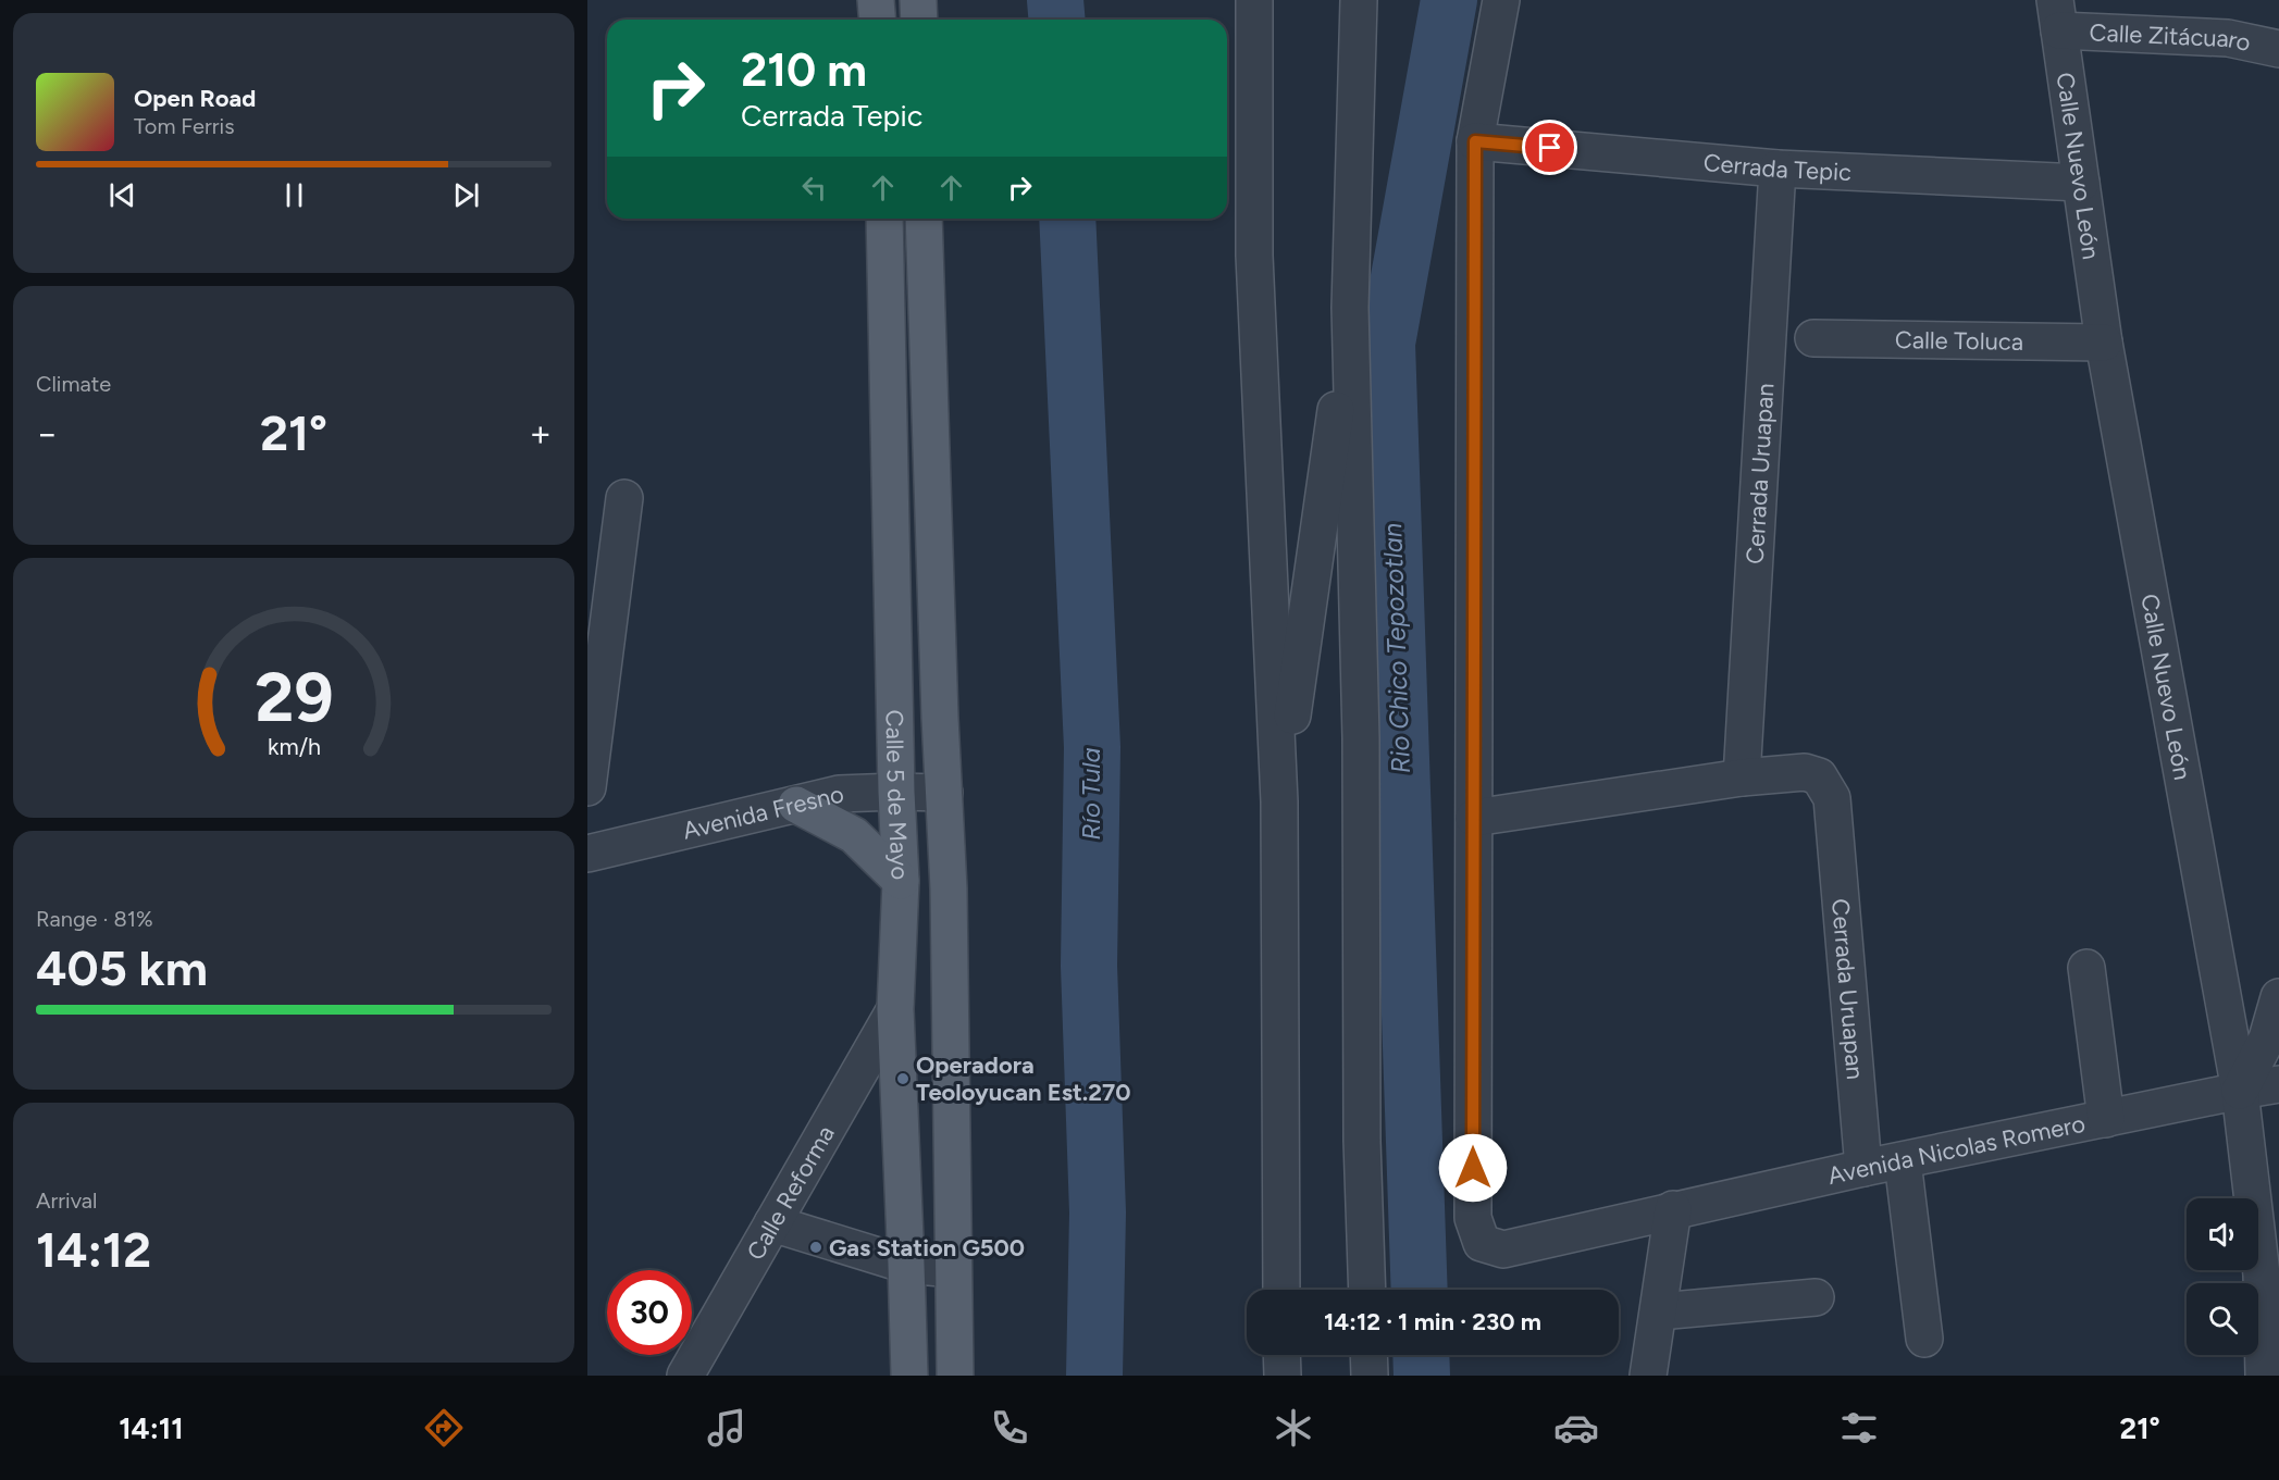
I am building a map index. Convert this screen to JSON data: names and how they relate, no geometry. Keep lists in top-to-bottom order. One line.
{"streets":{"main road":["Calle 5 de Mayo"],"street":["Calle Zitácuaro","Cerrada Tepic","Calle Nuevo León","Calle Toluca","Cerrada Uruapan","Avenida Fresno","Avenida Nicolas Romero","Calle Reforma"]},"crossings":[["Calle Zitácuaro","Calle Nuevo León"],["Cerrada Tepic","Calle Nuevo León"],["Cerrada Tepic","Cerrada Uruapan"],["Calle Nuevo León","Calle Toluca"],["Calle Nuevo León","Avenida Nicolas Romero"],["Cerrada Uruapan","Avenida Nicolas Romero"],["Calle 5 de Mayo","Avenida Fresno"],["Calle 5 de Mayo","Calle Reforma"]],"water":["Rio Chico Tepozotlan","Río Tula"],"places":["Operadora Teoloyucan Est.270","Gas Station G500"],"page":{"turn":["210 m","Cerrada Tepic"],"song":["Open Road","Tom Ferris"],"tile":["Climate",["Range · 81%","405 km"],["Arrival","14:12"]],"heat":["−","21°","+"],"limit":"30","trip":"14:12 · 1 min · 230 m","tabs":["14:11","21°"],"gauge":["29","km/h"]}}
